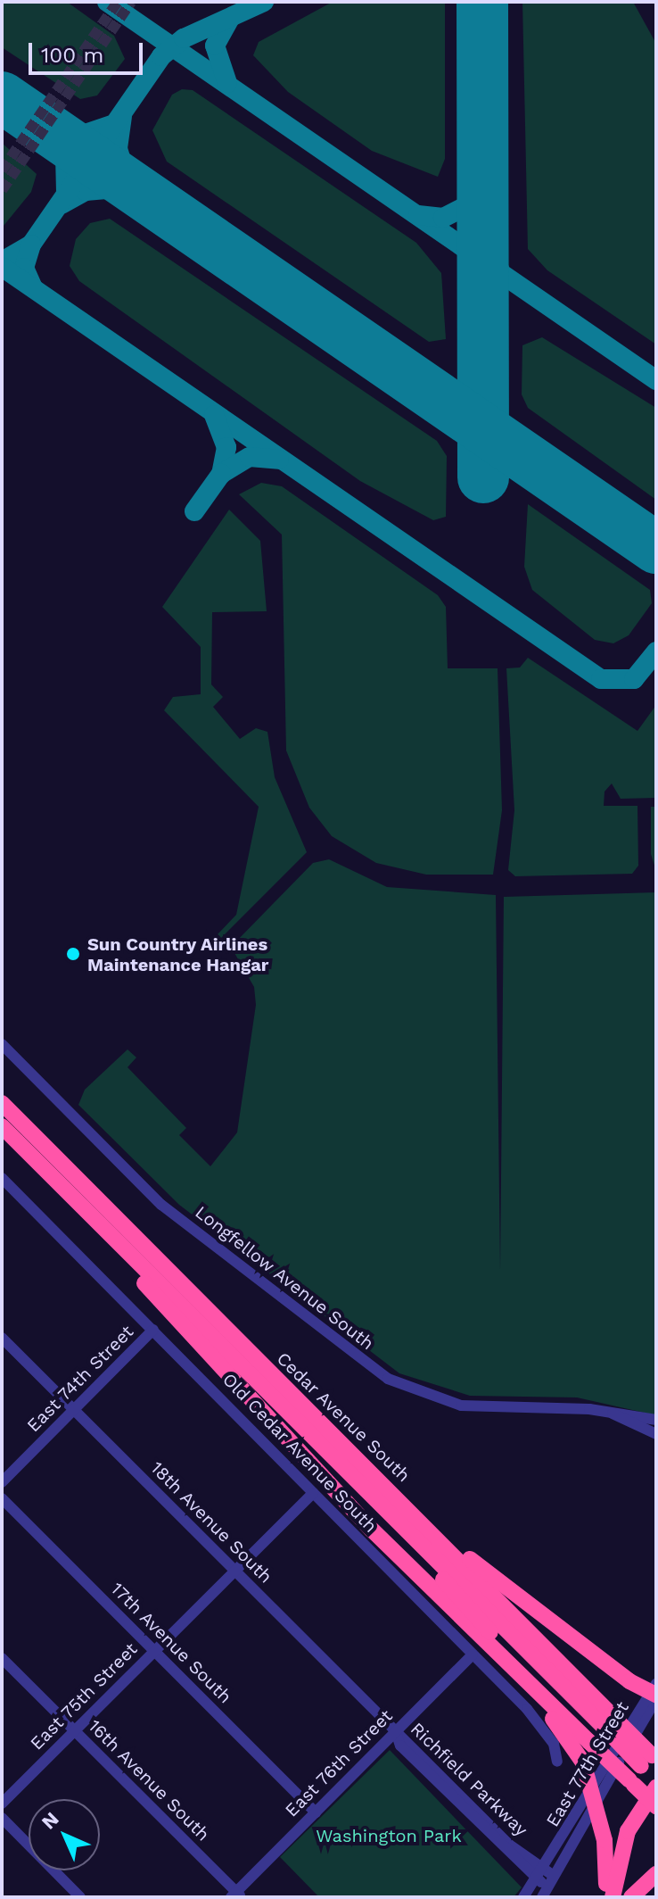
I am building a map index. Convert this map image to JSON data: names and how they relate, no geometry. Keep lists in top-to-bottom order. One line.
{"streets":{"highway":["Cedar Avenue South"],"street":["Longfellow Avenue South","East 74th Street","Old Cedar Avenue South","18th Avenue South","17th Avenue South","East 75th Street","East 76th Street","East 77th Street","Richfield Parkway","16th Avenue South"]},"crossings":[["East 74th Street","Old Cedar Avenue South"],["East 74th Street","18th Avenue South"],["Old Cedar Avenue South","East 75th Street"],["Old Cedar Avenue South","East 76th Street"],["18th Avenue South","East 75th Street"],["18th Avenue South","East 76th Street"],["18th Avenue South","Richfield Parkway"],["17th Avenue South","East 75th Street"],["17th Avenue South","East 76th Street"],["East 75th Street","16th Avenue South"],["East 76th Street","Richfield Parkway"],["East 76th Street","16th Avenue South"],["East 77th Street","Richfield Parkway"]],"parks":["Washington Park"],"places":["Sun Country Airlines Maintenance Hangar"],"scale_bar":"100 m","north":"top left"}
